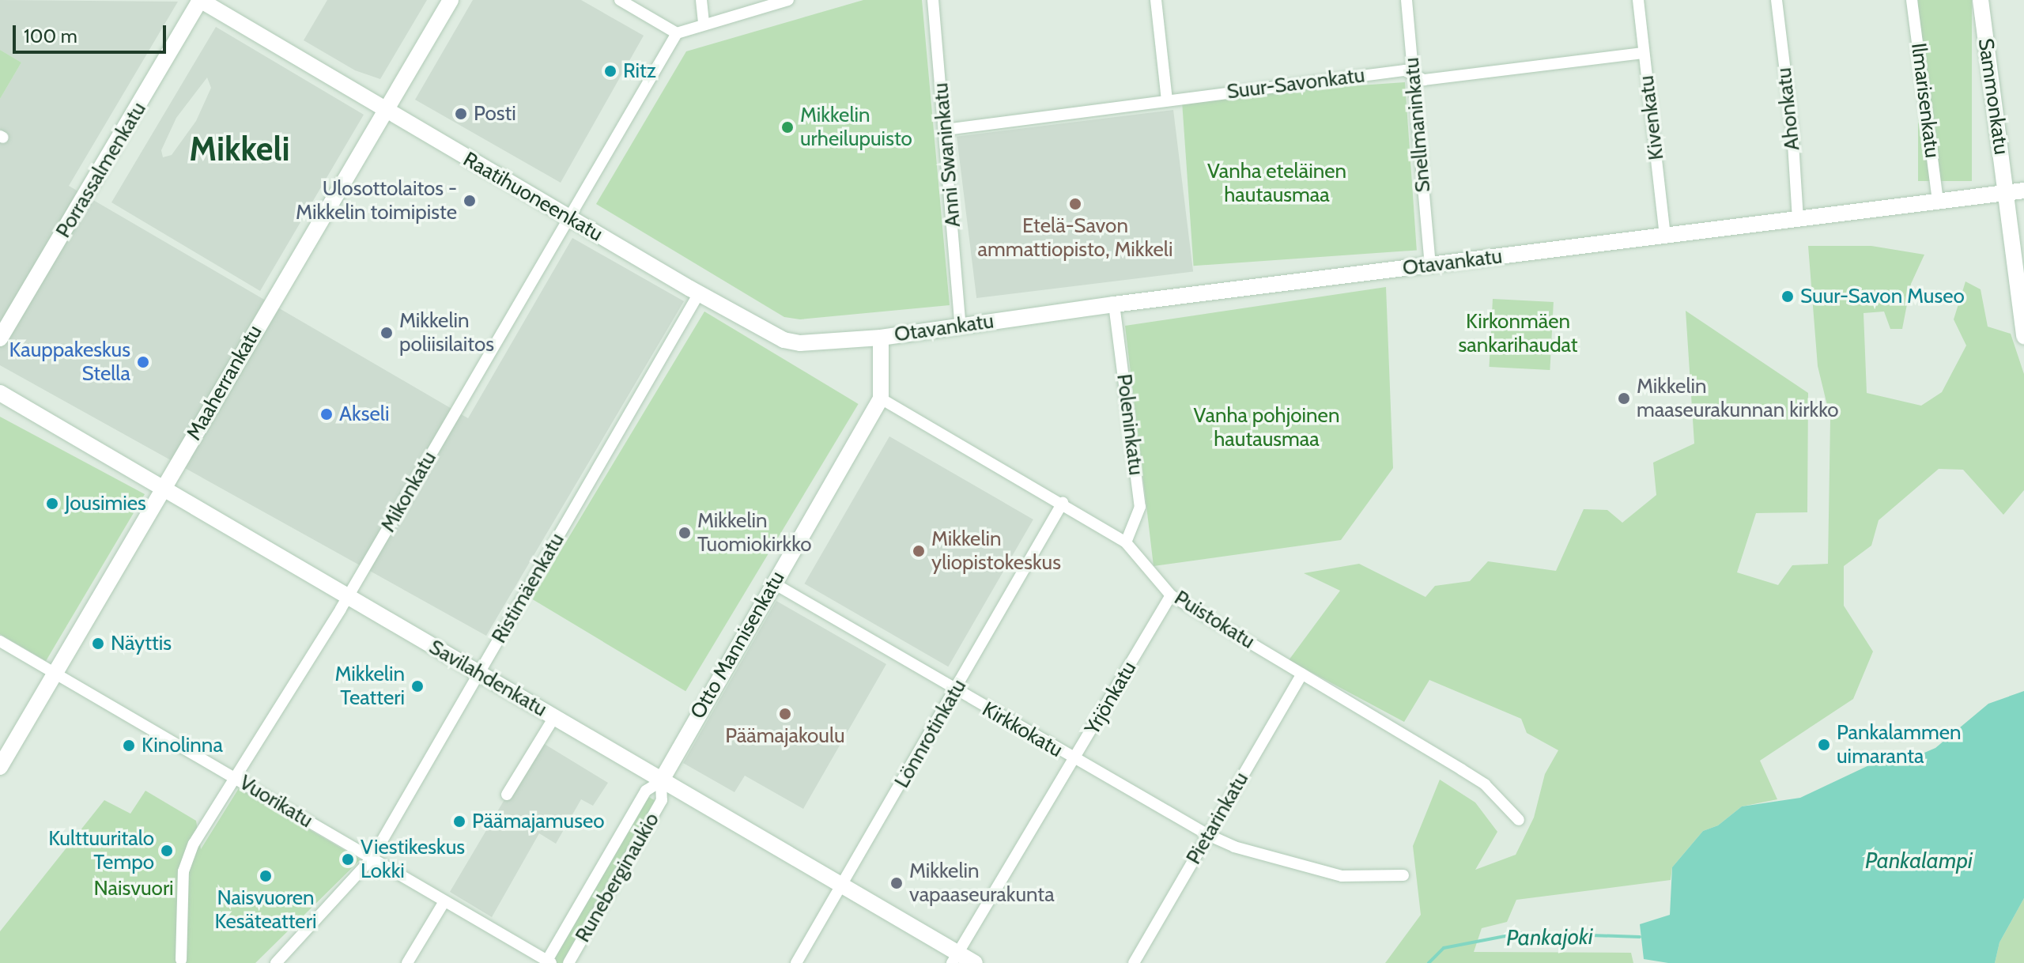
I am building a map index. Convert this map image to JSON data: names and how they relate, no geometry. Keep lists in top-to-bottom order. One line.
{"streets":{"main road":["Sammonkatu","Porrassalmenkatu","Raatihuoneenkatu","Otavankatu","Maaherrankatu","Otto Mannisenkatu","Savilahdenkatu"],"street":["Suur-Savonkatu","Ilmarisenkatu","Ahonkatu","Kivenkatu","Snellmaninkatu","Anni Swaninkatu","Poleninkatu","Mikonkatu","Ristimäenkatu","Puistokatu","Yrjönkatu","Kirkkokatu","Lönnrotinkatu","Vuorikatu","Pietarinkatu","Runeberginaukio"]},"crossings":[["Suur-Savonkatu","Kivenkatu"],["Suur-Savonkatu","Snellmaninkatu"],["Suur-Savonkatu","Anni Swaninkatu"],["Sammonkatu","Otavankatu"],["Ilmarisenkatu","Otavankatu"],["Ahonkatu","Otavankatu"],["Kivenkatu","Otavankatu"],["Snellmaninkatu","Otavankatu"],["Anni Swaninkatu","Otavankatu"],["Porrassalmenkatu","Raatihuoneenkatu"],["Raatihuoneenkatu","Otavankatu"],["Raatihuoneenkatu","Maaherrankatu"],["Raatihuoneenkatu","Mikonkatu"],["Raatihuoneenkatu","Ristimäenkatu"],["Raatihuoneenkatu","Otto Mannisenkatu"],["Otavankatu","Poleninkatu"],["Otavankatu","Otto Mannisenkatu"],["Maaherrankatu","Savilahdenkatu"],["Maaherrankatu","Vuorikatu"],["Poleninkatu","Puistokatu"],["Mikonkatu","Savilahdenkatu"],["Mikonkatu","Vuorikatu"],["Ristimäenkatu","Savilahdenkatu"],["Ristimäenkatu","Vuorikatu"],["Puistokatu","Otto Mannisenkatu"],["Puistokatu","Yrjönkatu"],["Puistokatu","Lönnrotinkatu"],["Puistokatu","Pietarinkatu"],["Otto Mannisenkatu","Savilahdenkatu"],["Otto Mannisenkatu","Kirkkokatu"],["Otto Mannisenkatu","Runeberginaukio"],["Savilahdenkatu","Yrjönkatu"],["Savilahdenkatu","Lönnrotinkatu"],["Savilahdenkatu","Runeberginaukio"],["Yrjönkatu","Kirkkokatu"],["Kirkkokatu","Lönnrotinkatu"],["Kirkkokatu","Pietarinkatu"],["Vuorikatu","Runeberginaukio"]],"districts":["Mikkeli"],"water":["Pankalampi","Pankajoki"],"parks":["Vanha eteläinen hautausmaa","Kirkonmäen sankarihaudat","Vanha pohjoinen hautausmaa","Naisvuori"],"places":["Ritz","Posti","Mikkelin urheilupuisto","Ulosottolaitos - Mikkelin toimipiste","Etelä-Savon ammattiopisto, Mikkeli","Suur-Savon Museo","Mikkelin poliisilaitos","Kauppakeskus Stella","Mikkelin maaseurakunnan kirkko","Akseli","Jousimies","Mikkelin Tuomiokirkko","Mikkelin yliopistokeskus","Näyttis","Mikkelin Teatteri","Päämajakoulu","Pankalammen uimaranta","Kinolinna","Päämajamuseo","Kulttuuritalo Tempo","Viestikeskus Lokki","Naisvuoren Kesäteatteri","Mikkelin vapaaseurakunta"],"scale_bar":"100 m"}
